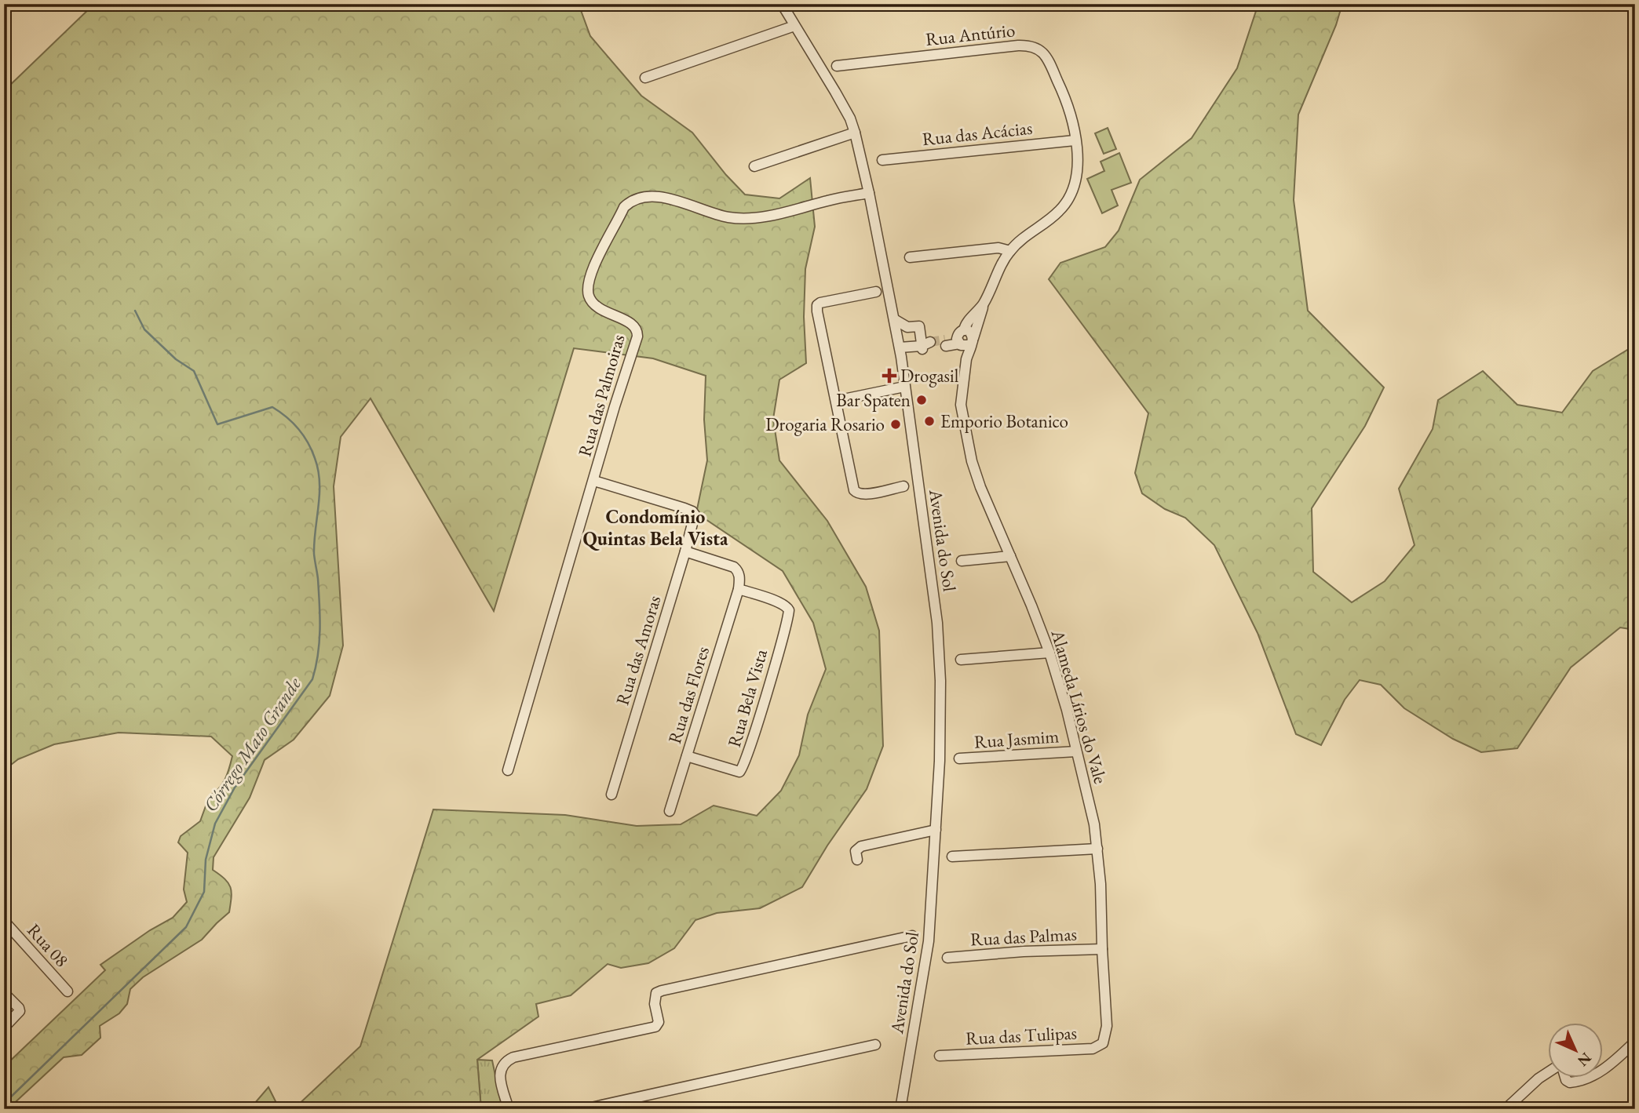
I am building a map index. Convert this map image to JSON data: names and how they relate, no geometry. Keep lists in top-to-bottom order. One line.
{"streets":{"street":["Rua Antúrio","Rua das Acácias","Rua das Palmoiras","Avenida do Sol","Rua das Amoras","Rua das Flores","Rua Bela Vista","Alameda Lírios do Vale","Rua Jasmim","Rua das Palmas","Rua 08","Rua das Tulipas"]},"crossings":[["Rua Antúrio","Rua das Acácias"],["Rua Antúrio","Alameda Lírios do Vale"],["Rua das Palmoiras","Avenida do Sol"],["Rua das Palmoiras","Rua das Amoras"],["Rua das Flores","Rua Bela Vista"],["Alameda Lírios do Vale","Rua Jasmim"],["Alameda Lírios do Vale","Rua das Palmas"],["Alameda Lírios do Vale","Rua das Tulipas"]],"districts":["Condomínio Quintas Bela Vista"],"water":["Córrego Mato Grande"],"places":{"health":["Drogasil"],"other":["Bar Spaten","Emporio Botanico","Drogaria Rosario"]},"north":"bottom right"}
